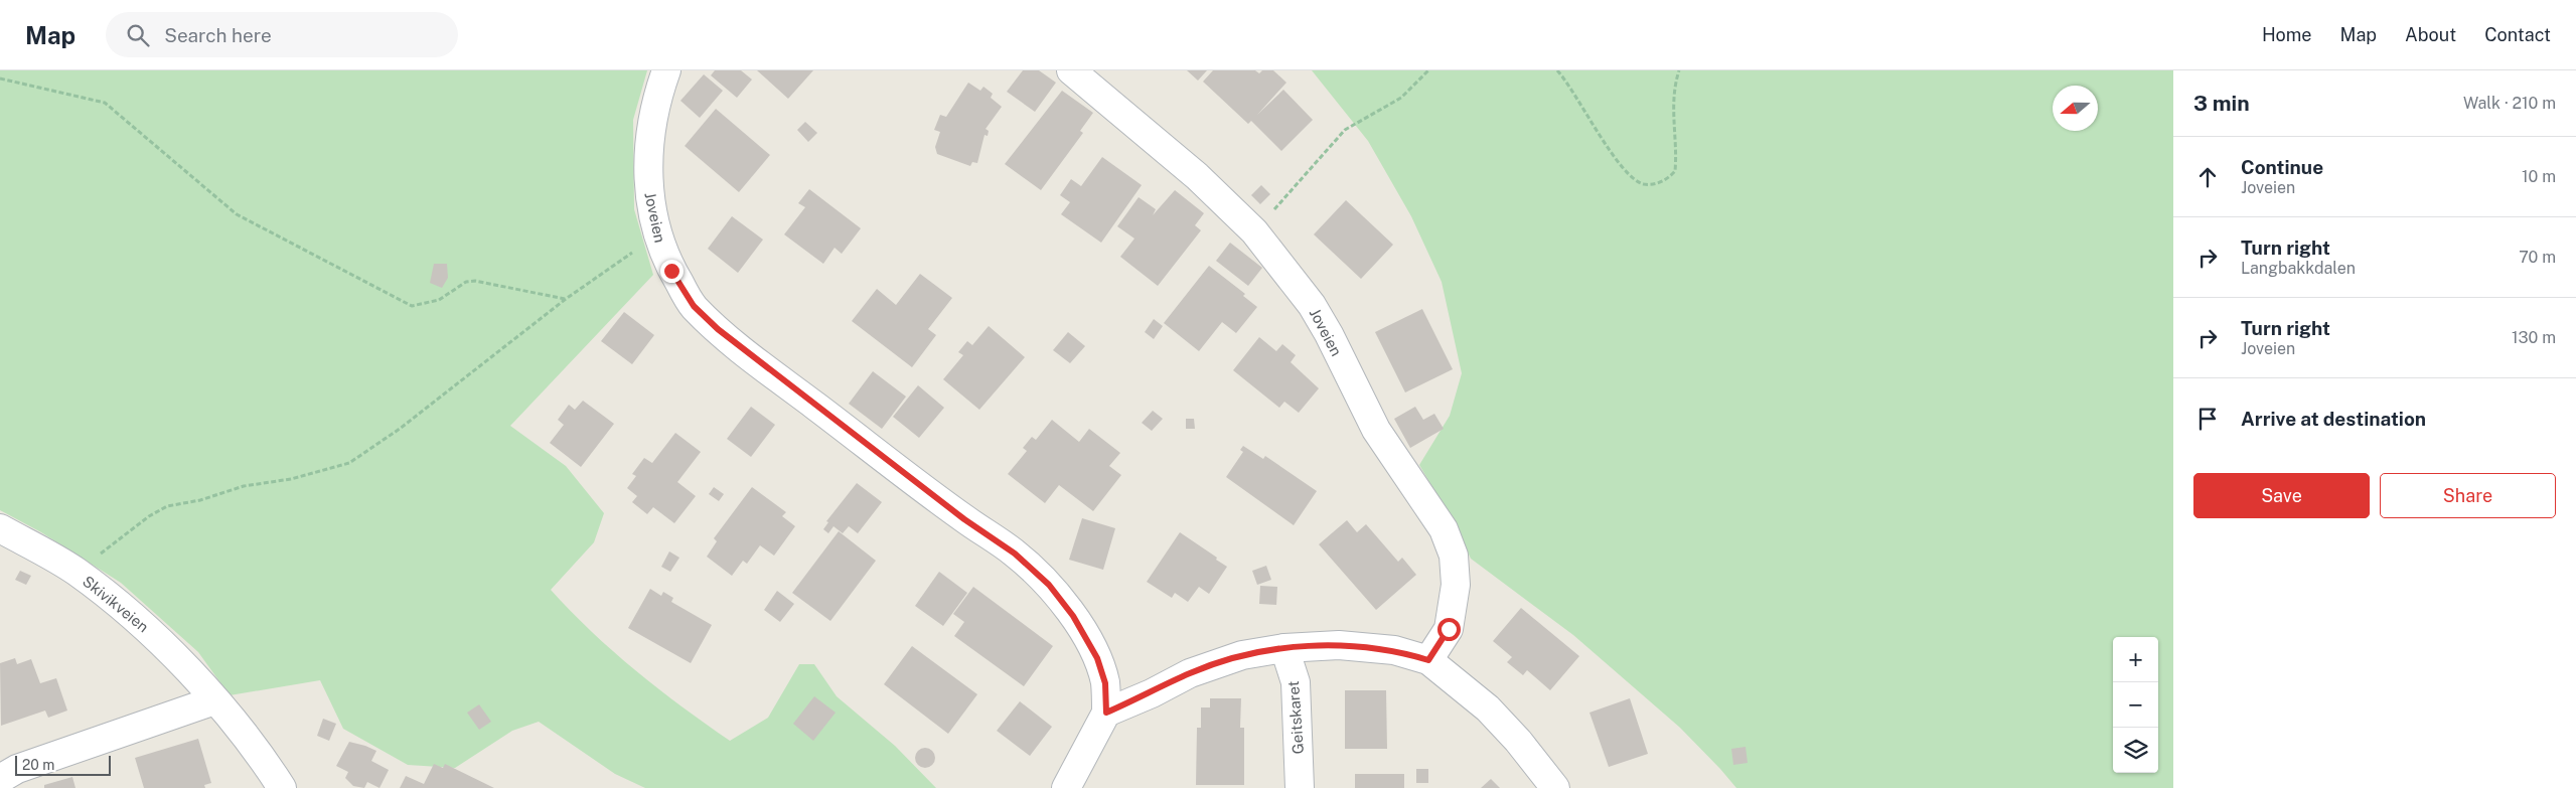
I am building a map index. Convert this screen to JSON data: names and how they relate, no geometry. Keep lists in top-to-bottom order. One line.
{"streets":{"street":["Joveien","Skivikveien","Geitskaret"]},"scale_bar":"20 m","north":"left","page":{"header":"Map","search":"Search here","nav":["Home","Map","About","Contact"],"heading":["3 min","Walk · 210 m"],"list":[["Continue","Joveien","10 m"],["Turn right","Langbakkdalen","70 m"],["Turn right","Joveien","130 m"],"Arrive at destination"],"buttons":["Save","Share"],"map_buttons":["+","−"],"scale":"20 m"}}
